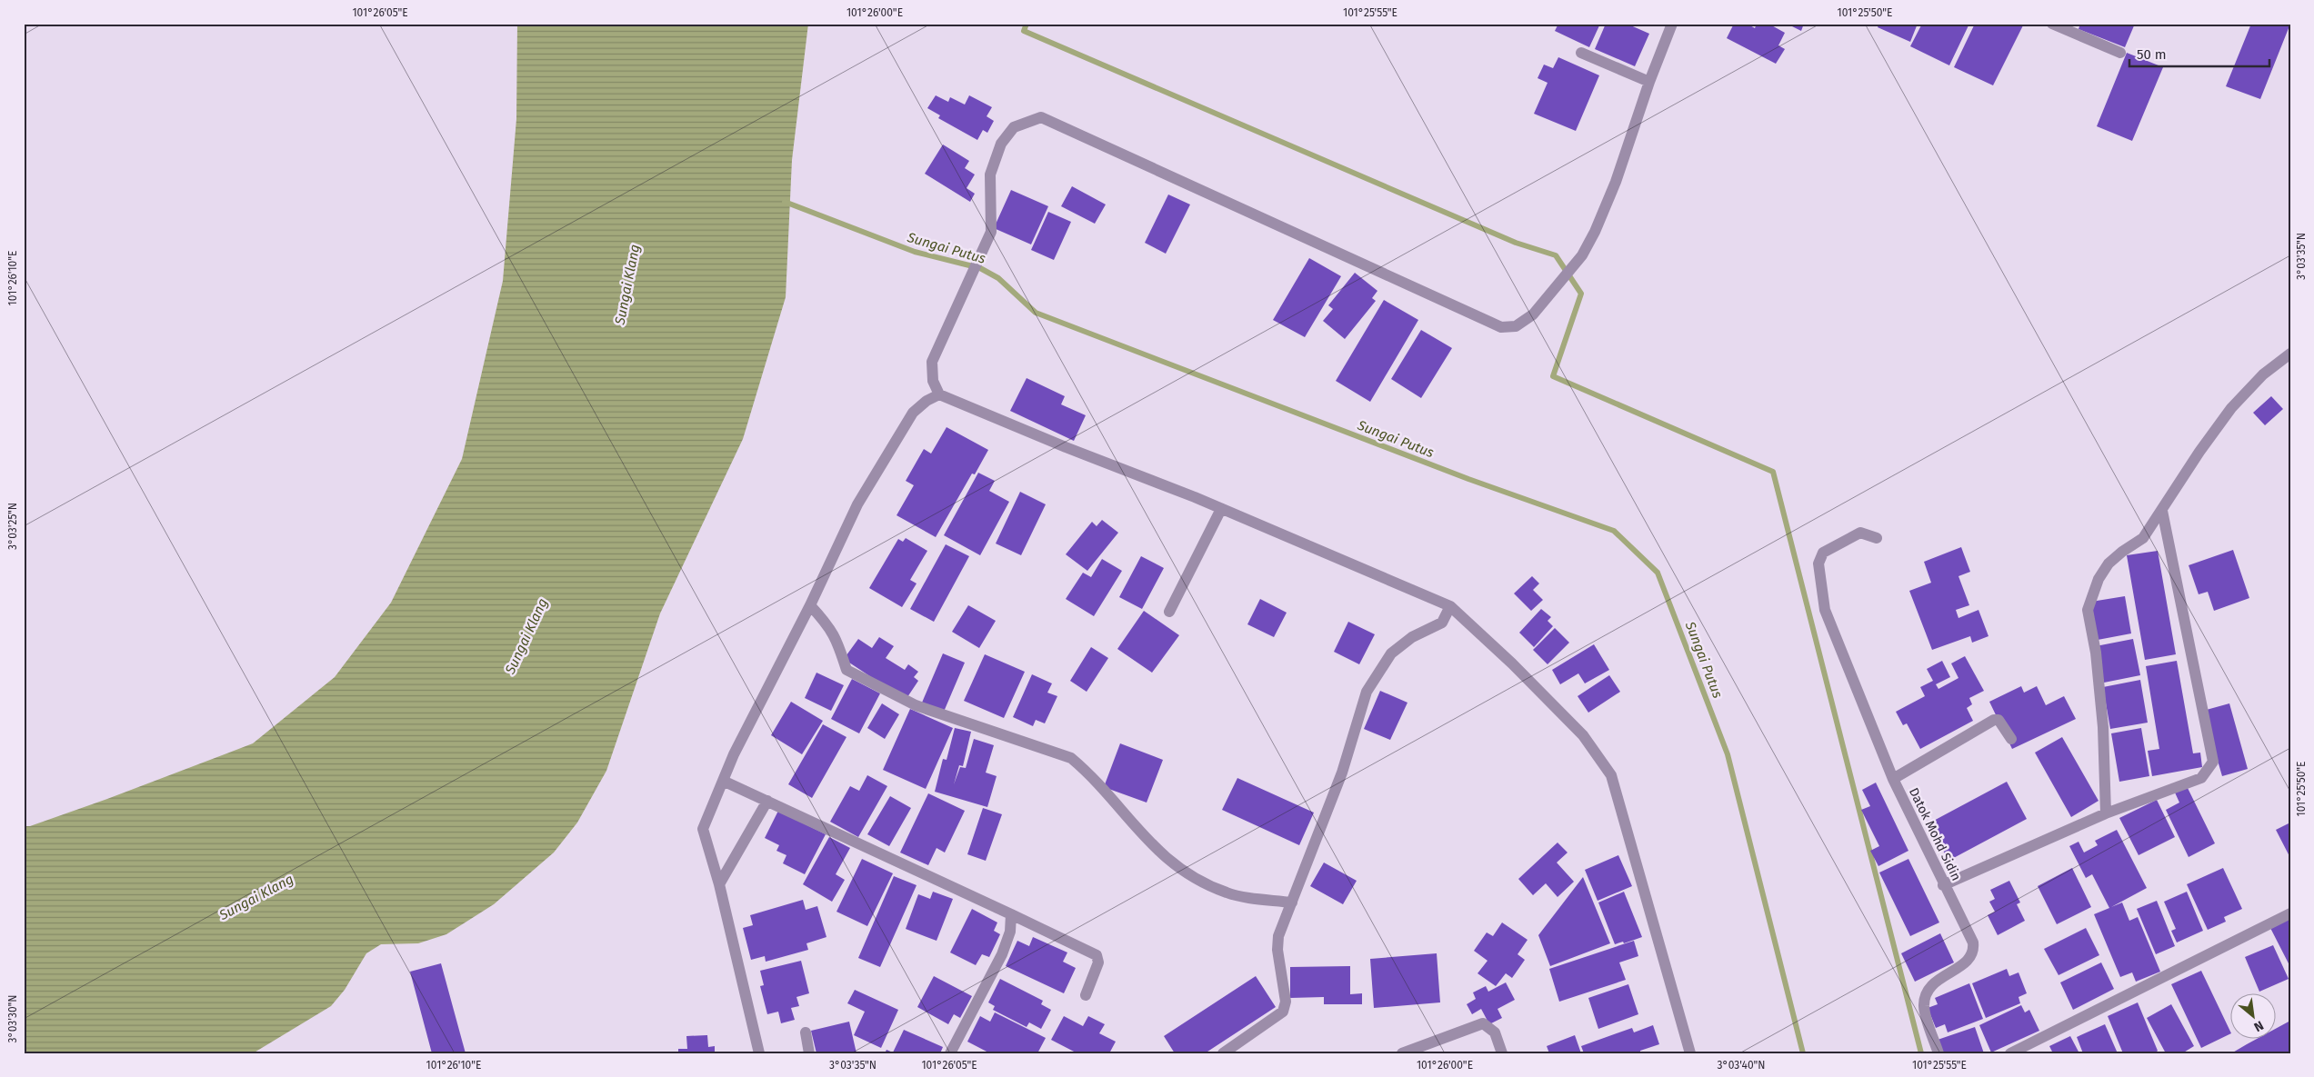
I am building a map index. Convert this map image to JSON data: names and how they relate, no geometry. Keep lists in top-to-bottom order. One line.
{"streets":{"street":["Datok Mohd Sidin"]},"water":["Sungai Putus","Sungai Klang"],"scale_bar":"50 m","north":"bottom right","coordinates":["101°26'05\"E","101°26'00\"E","101°25'55\"E","101°25'50\"E","3°03'35\"N","101°26'10\"E","3°03'25\"N","3°03'30\"N","3°03'40\"N"]}
